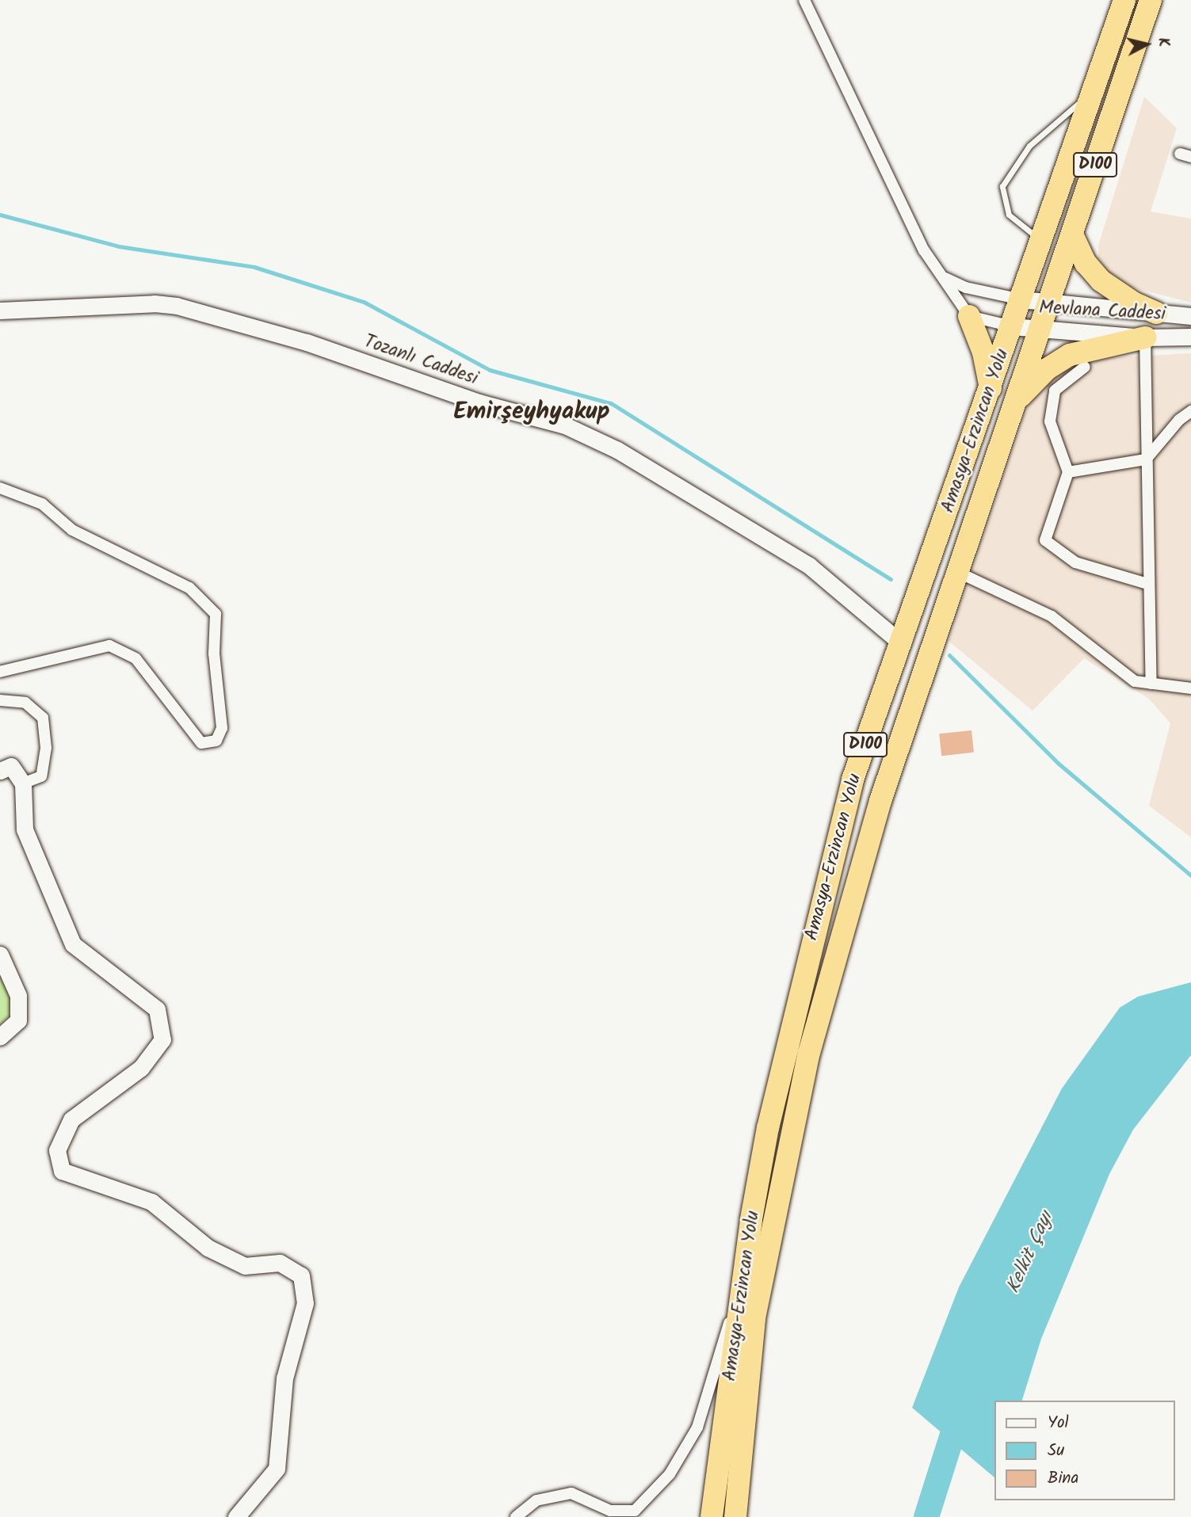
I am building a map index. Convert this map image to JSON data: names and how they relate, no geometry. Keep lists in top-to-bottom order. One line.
{"streets":{"highway":["D100","Amasya-Erzincan Yolu"],"street":["Mevlana Caddesi","Tozanlı Caddesi"]},"crossings":[["D100","Mevlana Caddesi"],["Mevlana Caddesi","Amasya-Erzincan Yolu"],["Tozanlı Caddesi","Amasya-Erzincan Yolu"]],"districts":["Emirşeyhyakup"],"water":["Kelkit Çayı"],"legend":["Yol","Su","Bina"],"north":"right"}
